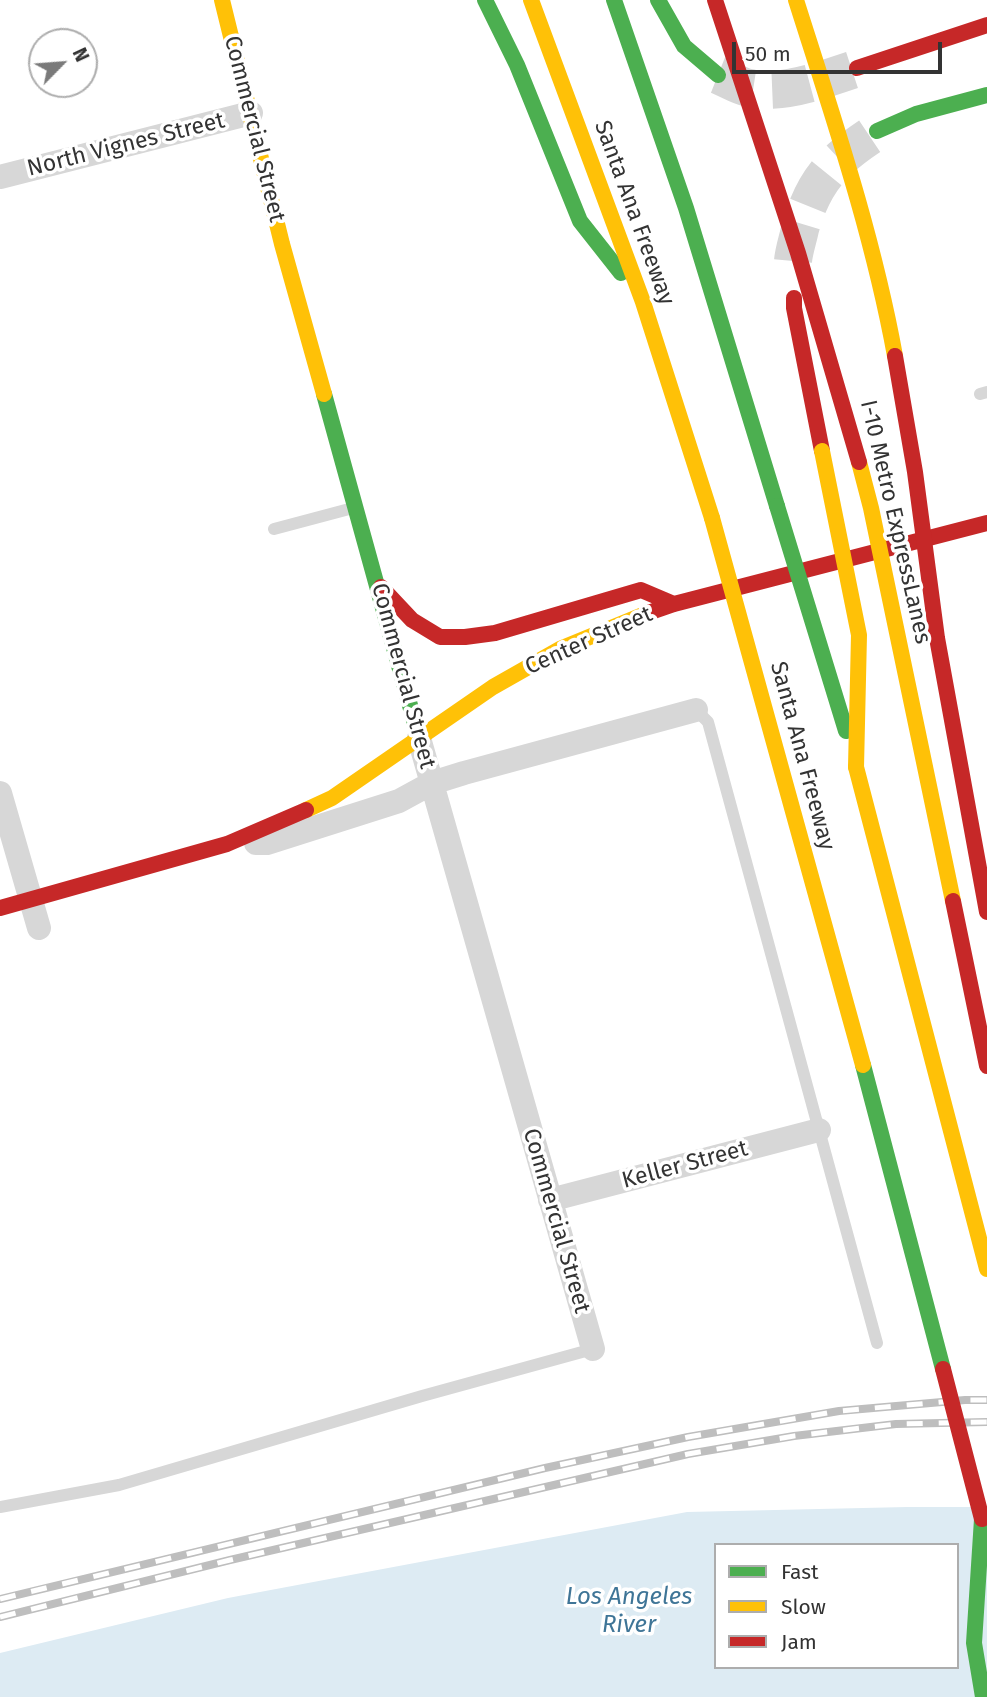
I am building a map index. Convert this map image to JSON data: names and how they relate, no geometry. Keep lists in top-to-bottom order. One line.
{"streets":{"main road":["Commercial Street","Santa Ana Freeway","I-10 Metro ExpressLanes","Center Street"],"street":["North Vignes Street","Keller Street"]},"crossings":[["Commercial Street","North Vignes Street"],["Commercial Street","Center Street"],["Commercial Street","Keller Street"]],"water":["Los Angeles River"],"legend":["Fast","Slow","Jam"],"scale_bar":"50 m","north":"top right"}
